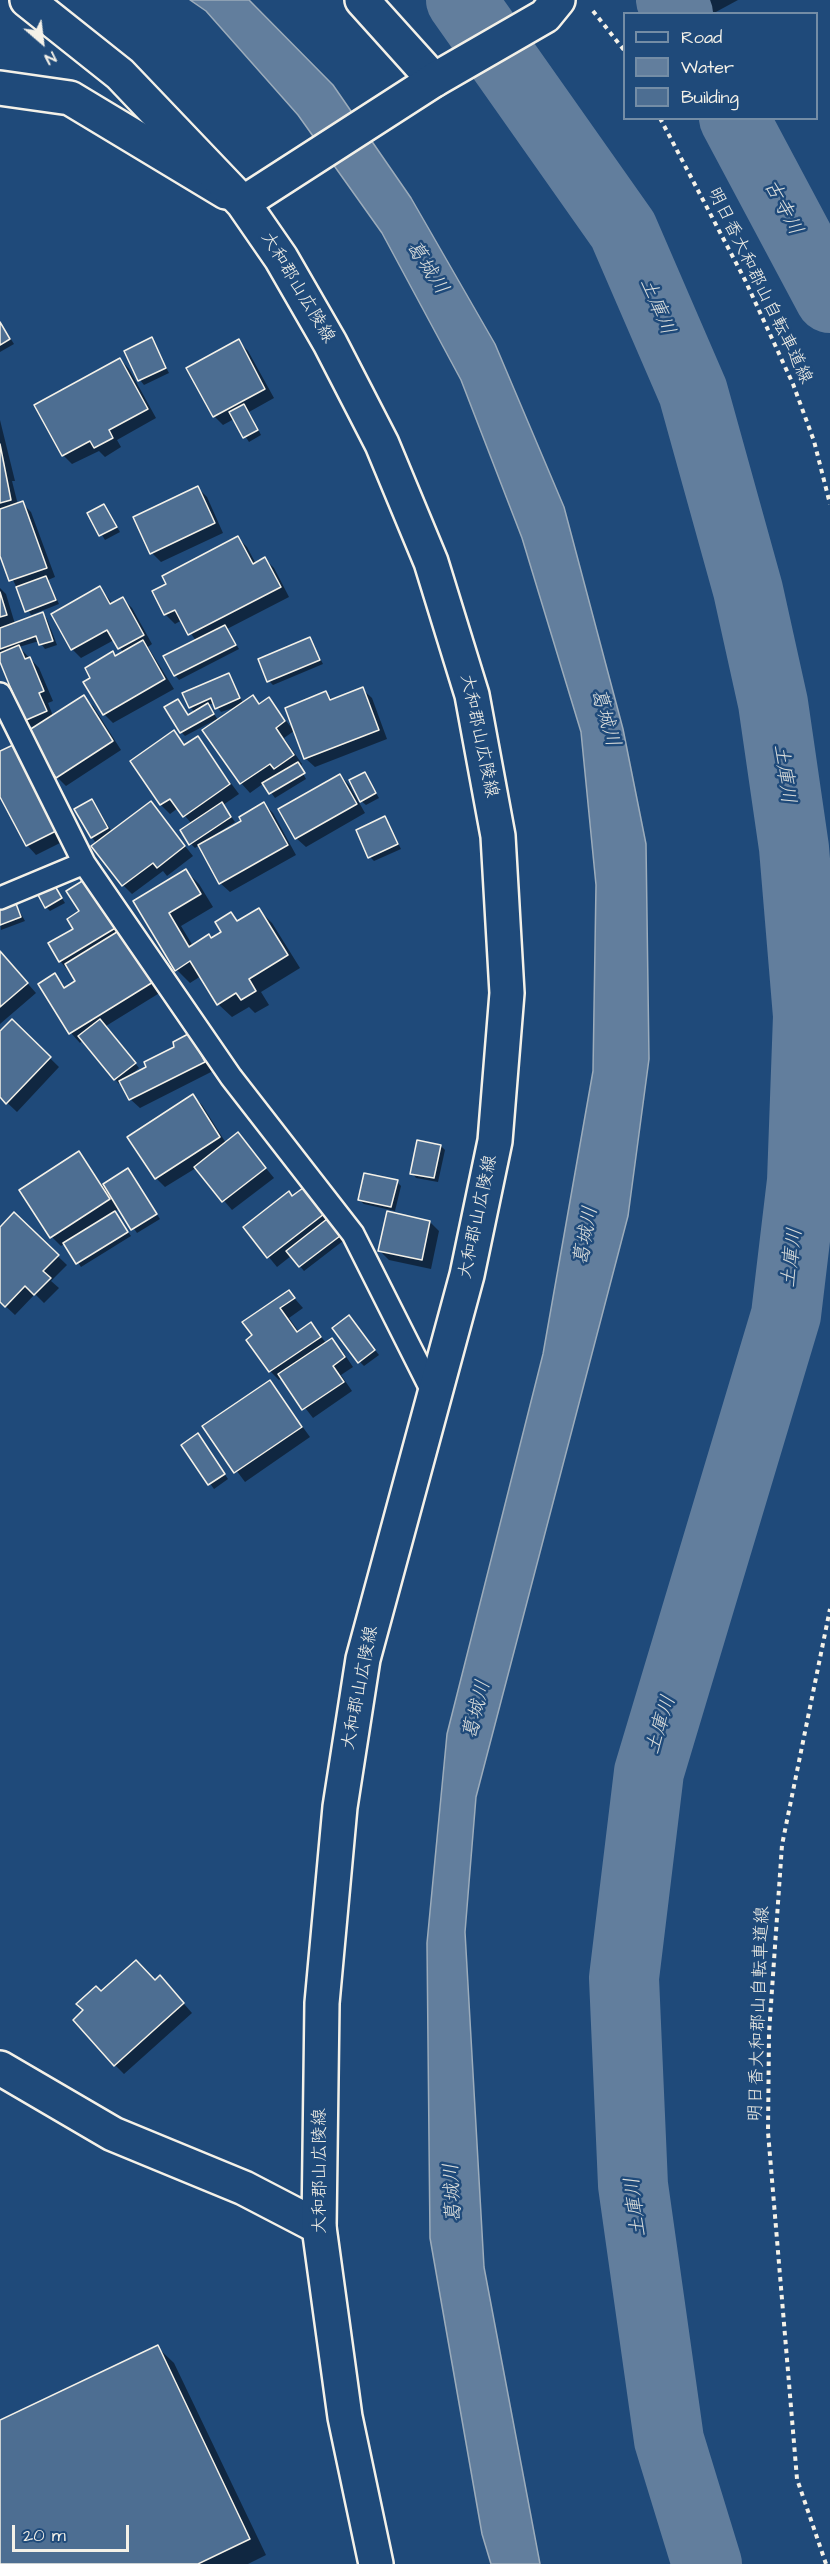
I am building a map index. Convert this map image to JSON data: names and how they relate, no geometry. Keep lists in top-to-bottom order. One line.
{"streets":{"main road":["大和郡山広陵線"],"path":["明日香大和郡山自転車道線"]},"water":["古寺川","葛城川","土庫川"],"legend":["Road","Water","Building"],"scale_bar":"20 m","north":"bottom right"}
